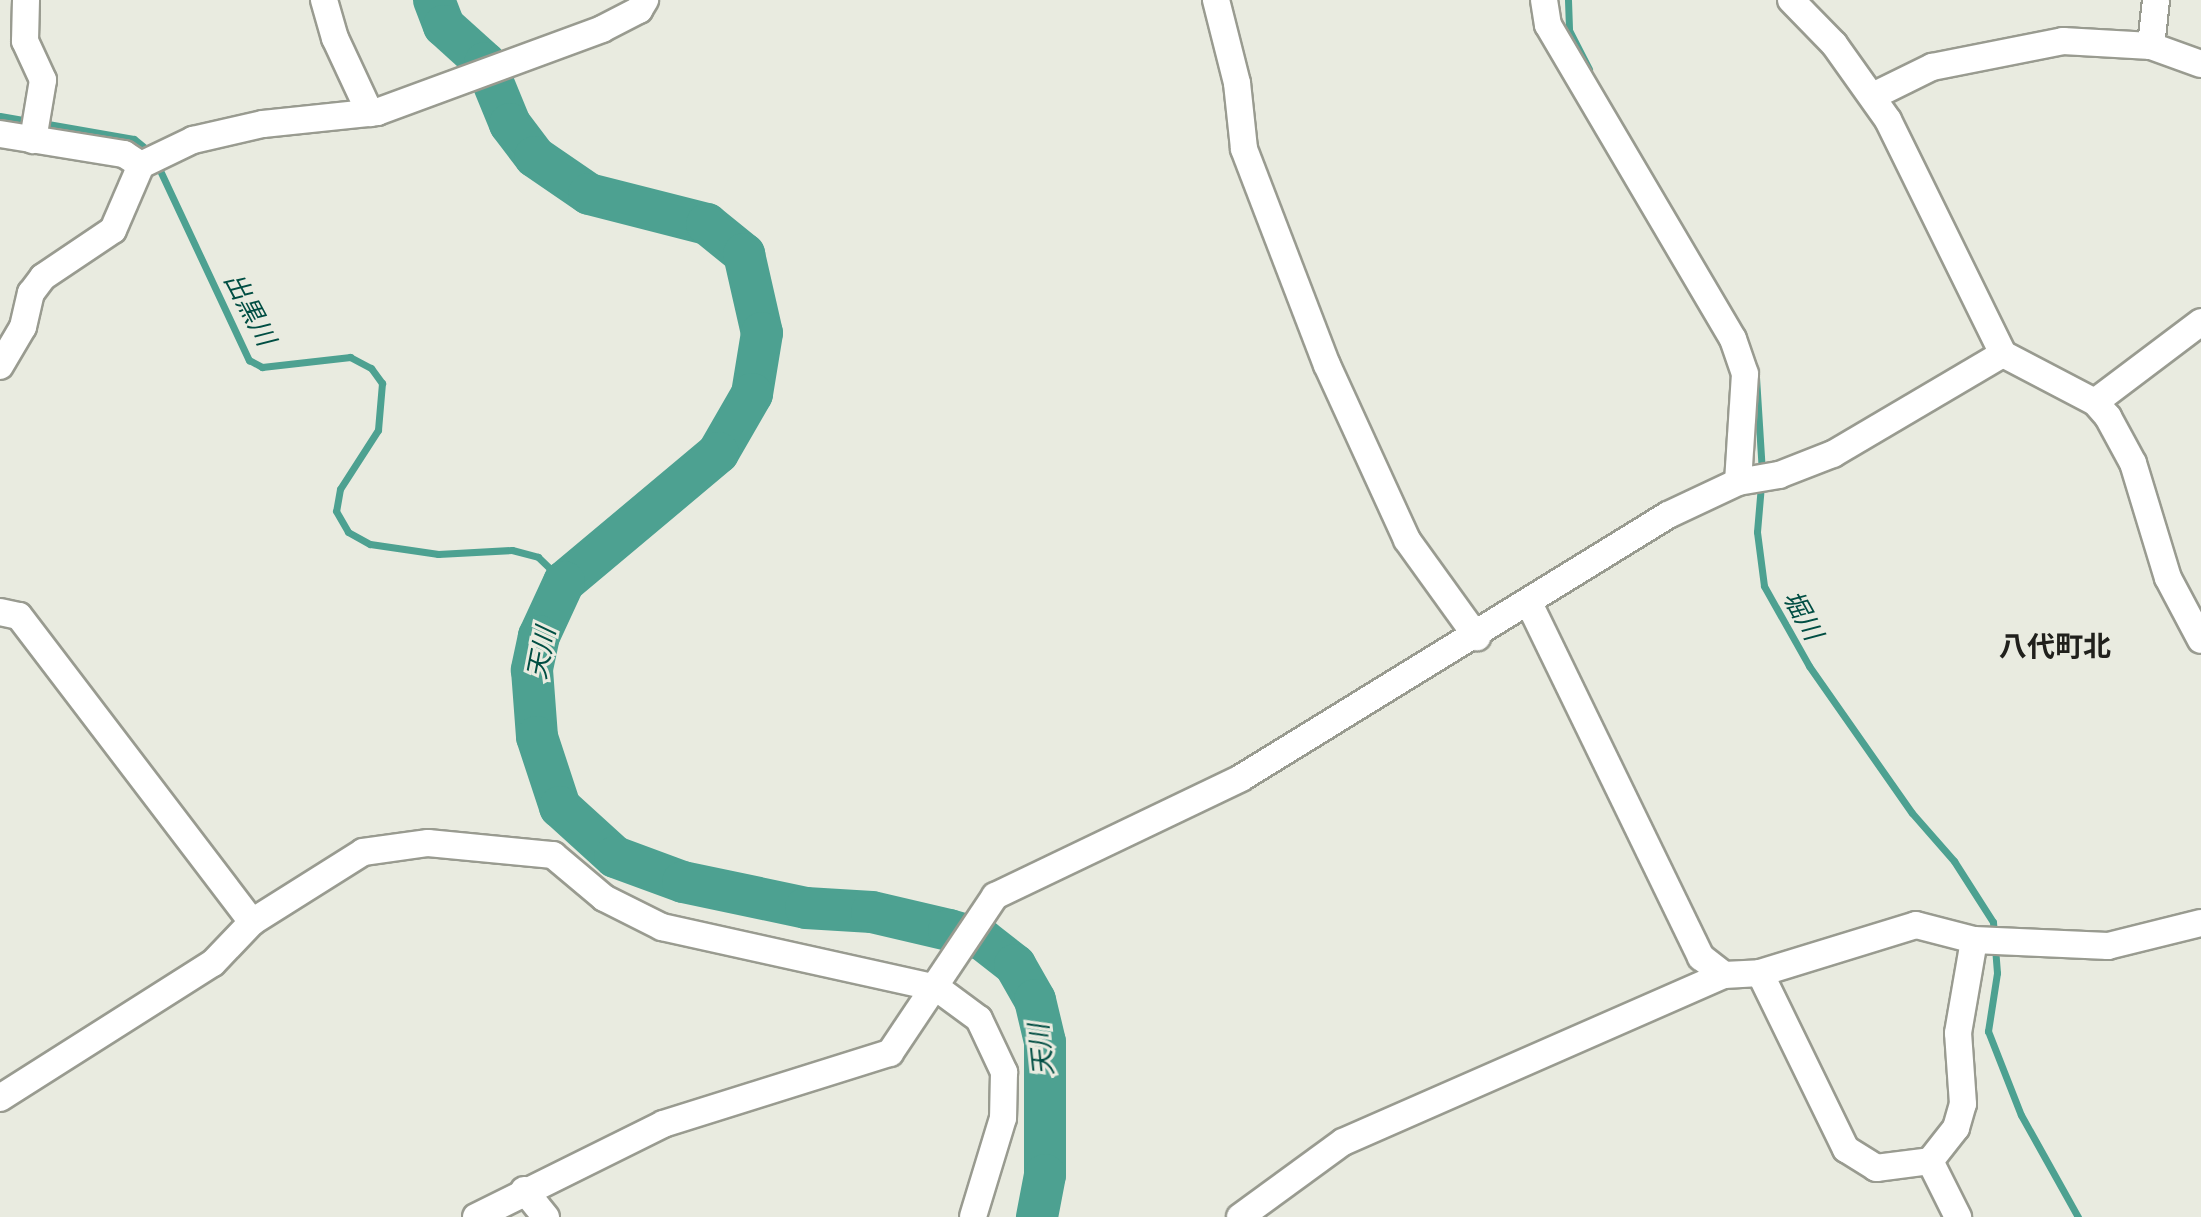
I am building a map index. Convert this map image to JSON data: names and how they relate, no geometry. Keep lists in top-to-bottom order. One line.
{"districts":["八代町北"],"water":["出黒川","堀川","天川"]}
